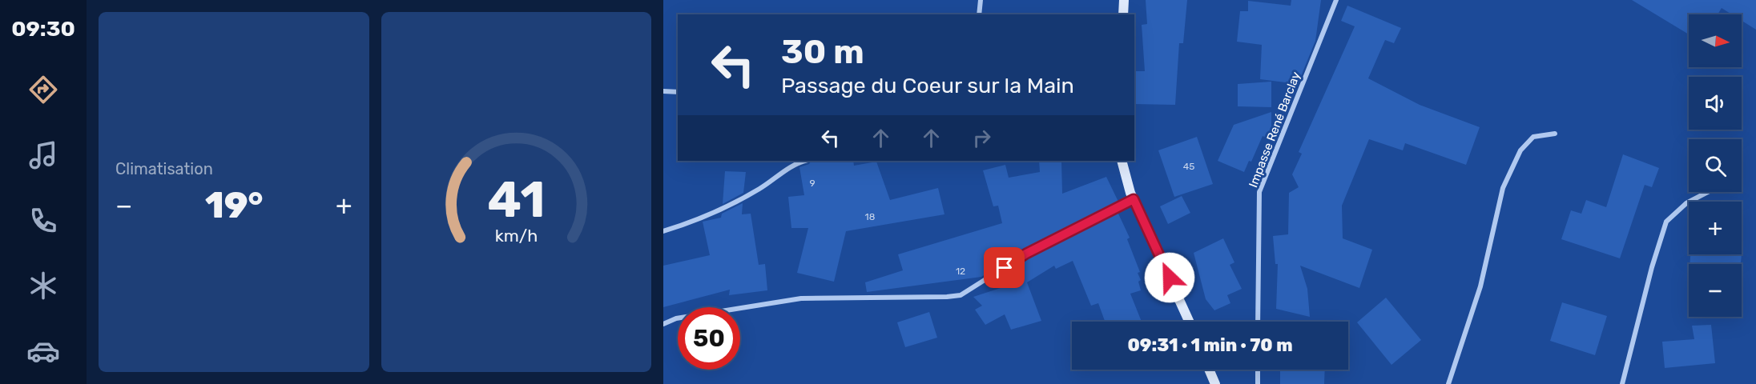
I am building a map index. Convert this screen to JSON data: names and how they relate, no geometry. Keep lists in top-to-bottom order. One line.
{"streets":{"street":["Impasse René Barclay"]},"house_numbers":["45","9","18","12"],"north":"right","page":{"tabs":"09:30","tile":"Climatisation","map_buttons":["+","−"],"turn":["30 m","Passage du Coeur sur la Main"],"heat":["−","19°","+"],"limit":"50","trip":"09:31 · 1 min · 70 m","gauge":["41","km/h"]}}
